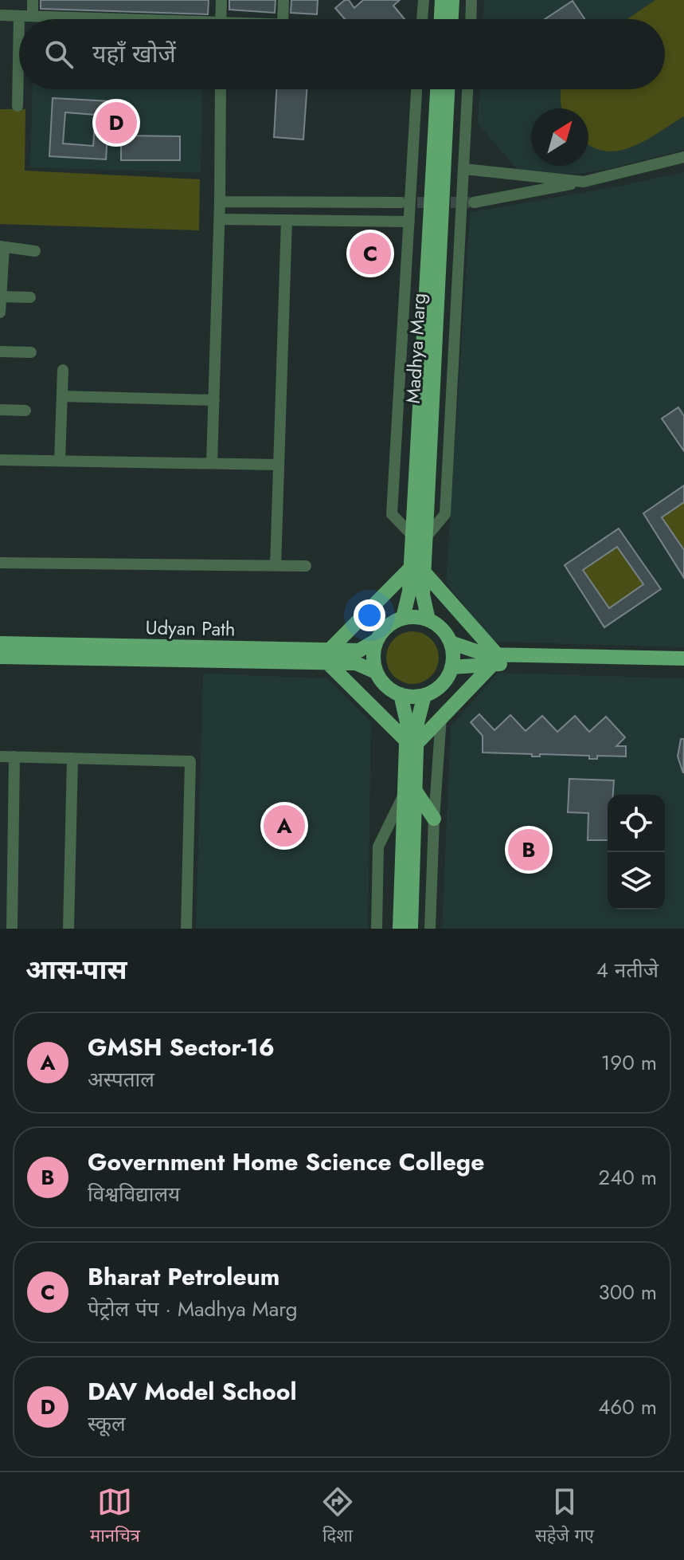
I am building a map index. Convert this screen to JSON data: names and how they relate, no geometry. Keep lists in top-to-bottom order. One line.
{"streets":{"main road":["Madhya Marg","Udyan Path"]},"crossings":[["Madhya Marg","Udyan Path"]],"north":"top right","page":{"search":"यहाँ खोजें","pins":["D","C","A","B"],"heading":["आस-पास","4 नतीजे"],"list":[{"mark":"A","name":"GMSH Sector-16","note":"अस्पताल","value":"190 m"},{"mark":"B","name":"Government Home Science College","note":"विश्वविद्यालय","value":"240 m"},{"mark":"C","name":"Bharat Petroleum","note":"पेट्रोल पंप · Madhya Marg","value":"300 m"},{"mark":"D","name":"DAV Model School","note":"स्कूल","value":"460 m"}],"nav":["मानचित्र","दिशा","सहेजे गए"]}}
